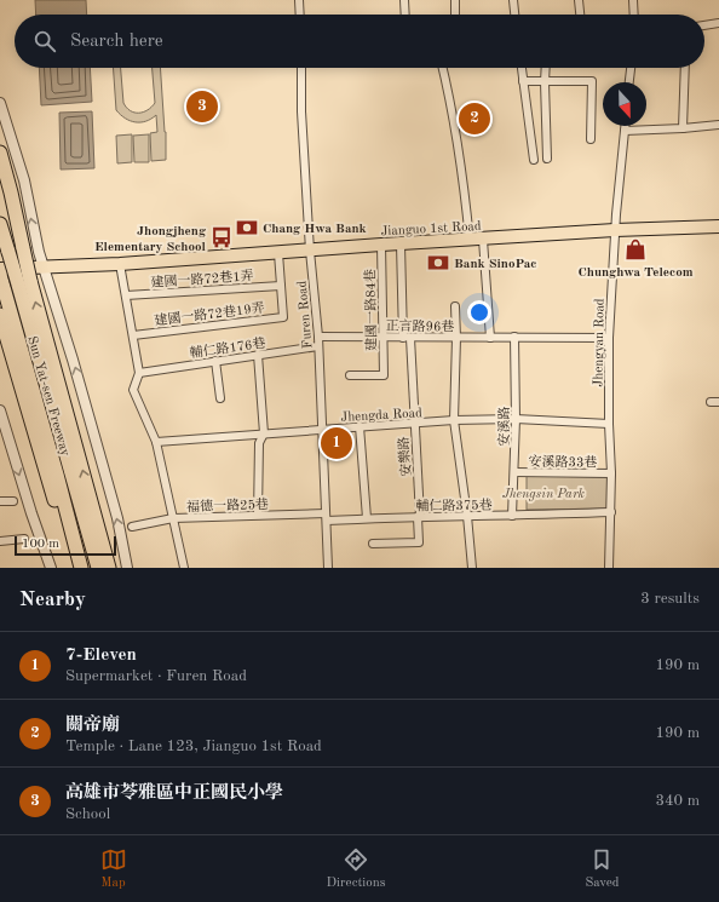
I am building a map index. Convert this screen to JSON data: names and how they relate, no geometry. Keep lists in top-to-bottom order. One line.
{"streets":{"highway":["Sun Yat-sen Freeway"],"main road":["Jianguo 1st Road"],"street":["建國一路72巷1弄","建國一路84巷","建國一路72巷19弄","Furen Road","正言路96巷","Jhengyan Road","輔仁路176巷","Jhengda Road","安溪路","安樂路","安溪路33巷","福德一路25巷","輔仁路375巷"]},"crossings":[["Jianguo 1st Road","建國一路84巷"],["Jianguo 1st Road","建國一路72巷19弄"],["Jianguo 1st Road","Furen Road"],["Jianguo 1st Road","Jhengyan Road"],["Jianguo 1st Road","安樂路"],["建國一路72巷1弄","建國一路72巷19弄"],["建國一路84巷","正言路96巷"],["Furen Road","正言路96巷"],["Furen Road","輔仁路176巷"],["Furen Road","Jhengda Road"],["Furen Road","福德一路25巷"],["Furen Road","輔仁路375巷"],["正言路96巷","Jhengyan Road"],["正言路96巷","安溪路"],["正言路96巷","安樂路"],["Jhengyan Road","Jhengda Road"],["Jhengyan Road","安溪路33巷"],["Jhengyan Road","輔仁路375巷"],["Jhengda Road","安溪路"],["Jhengda Road","安樂路"],["安溪路","安溪路33巷"],["安溪路","輔仁路375巷"],["安樂路","輔仁路375巷"],["福德一路25巷","輔仁路375巷"]],"parks":["Jhengsin Park"],"places":{"bank":["Chang Hwa Bank","Bank SinoPac"],"bus stop":["Jhongjheng Elementary School"],"shop":["Chunghwa Telecom"]},"scale_bar":"100 m","north":"bottom","page":{"search":"Search here","pins":["3","2","1"],"scale":"100 m","heading":["Nearby","3 results"],"list":[{"mark":"1","name":"7-Eleven","note":"Supermarket · Furen Road","value":"190 m"},{"mark":"2","name":"關帝廟","note":"Temple · Lane 123, Jianguo 1st Road","value":"190 m"},{"mark":"3","name":"高雄市苓雅區中正國民小學","note":"School","value":"340 m"}],"nav":["Map","Directions","Saved"]}}
